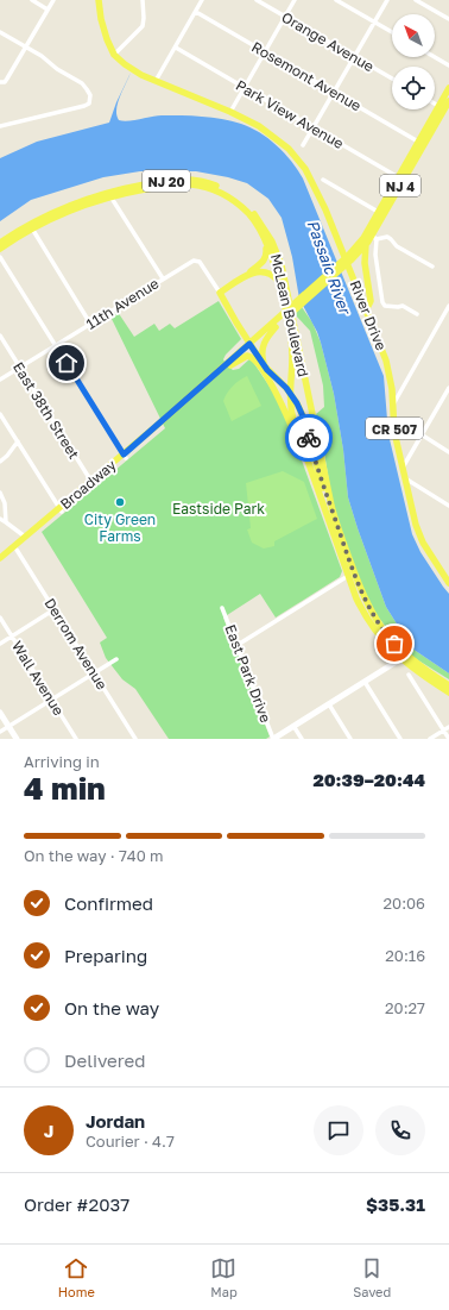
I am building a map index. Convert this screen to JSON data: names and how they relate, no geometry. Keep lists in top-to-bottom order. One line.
{"streets":{"main road":["NJ 20","NJ 4","McLean Boulevard","River Drive","CR 507","Broadway"],"street":["Orange Avenue","Rosemont Avenue","Park View Avenue","11th Avenue","East 38th Street","Derrom Avenue","East Park Drive","Wall Avenue"]},"crossings":[["Rosemont Avenue","Broadway"],["Park View Avenue","Broadway"],["11th Avenue","East 38th Street"],["River Drive","CR 507"],["East 38th Street","Broadway"],["Broadway","Derrom Avenue"]],"water":["Passaic River"],"parks":["Eastside Park"],"places":["City Green Farms"],"north":"top left","page":{"heading":["4 min","Arriving in","20:39–20:44"],"panel":["Jordan","Courier · 4.7","Order #2037","$35.31"],"bar":"On the way · 740 m","list":[["Confirmed","20:06"],["Preparing","20:16"],["On the way","20:27"],"Delivered"],"round":"J","tabs":["Home","Map","Saved"]}}
